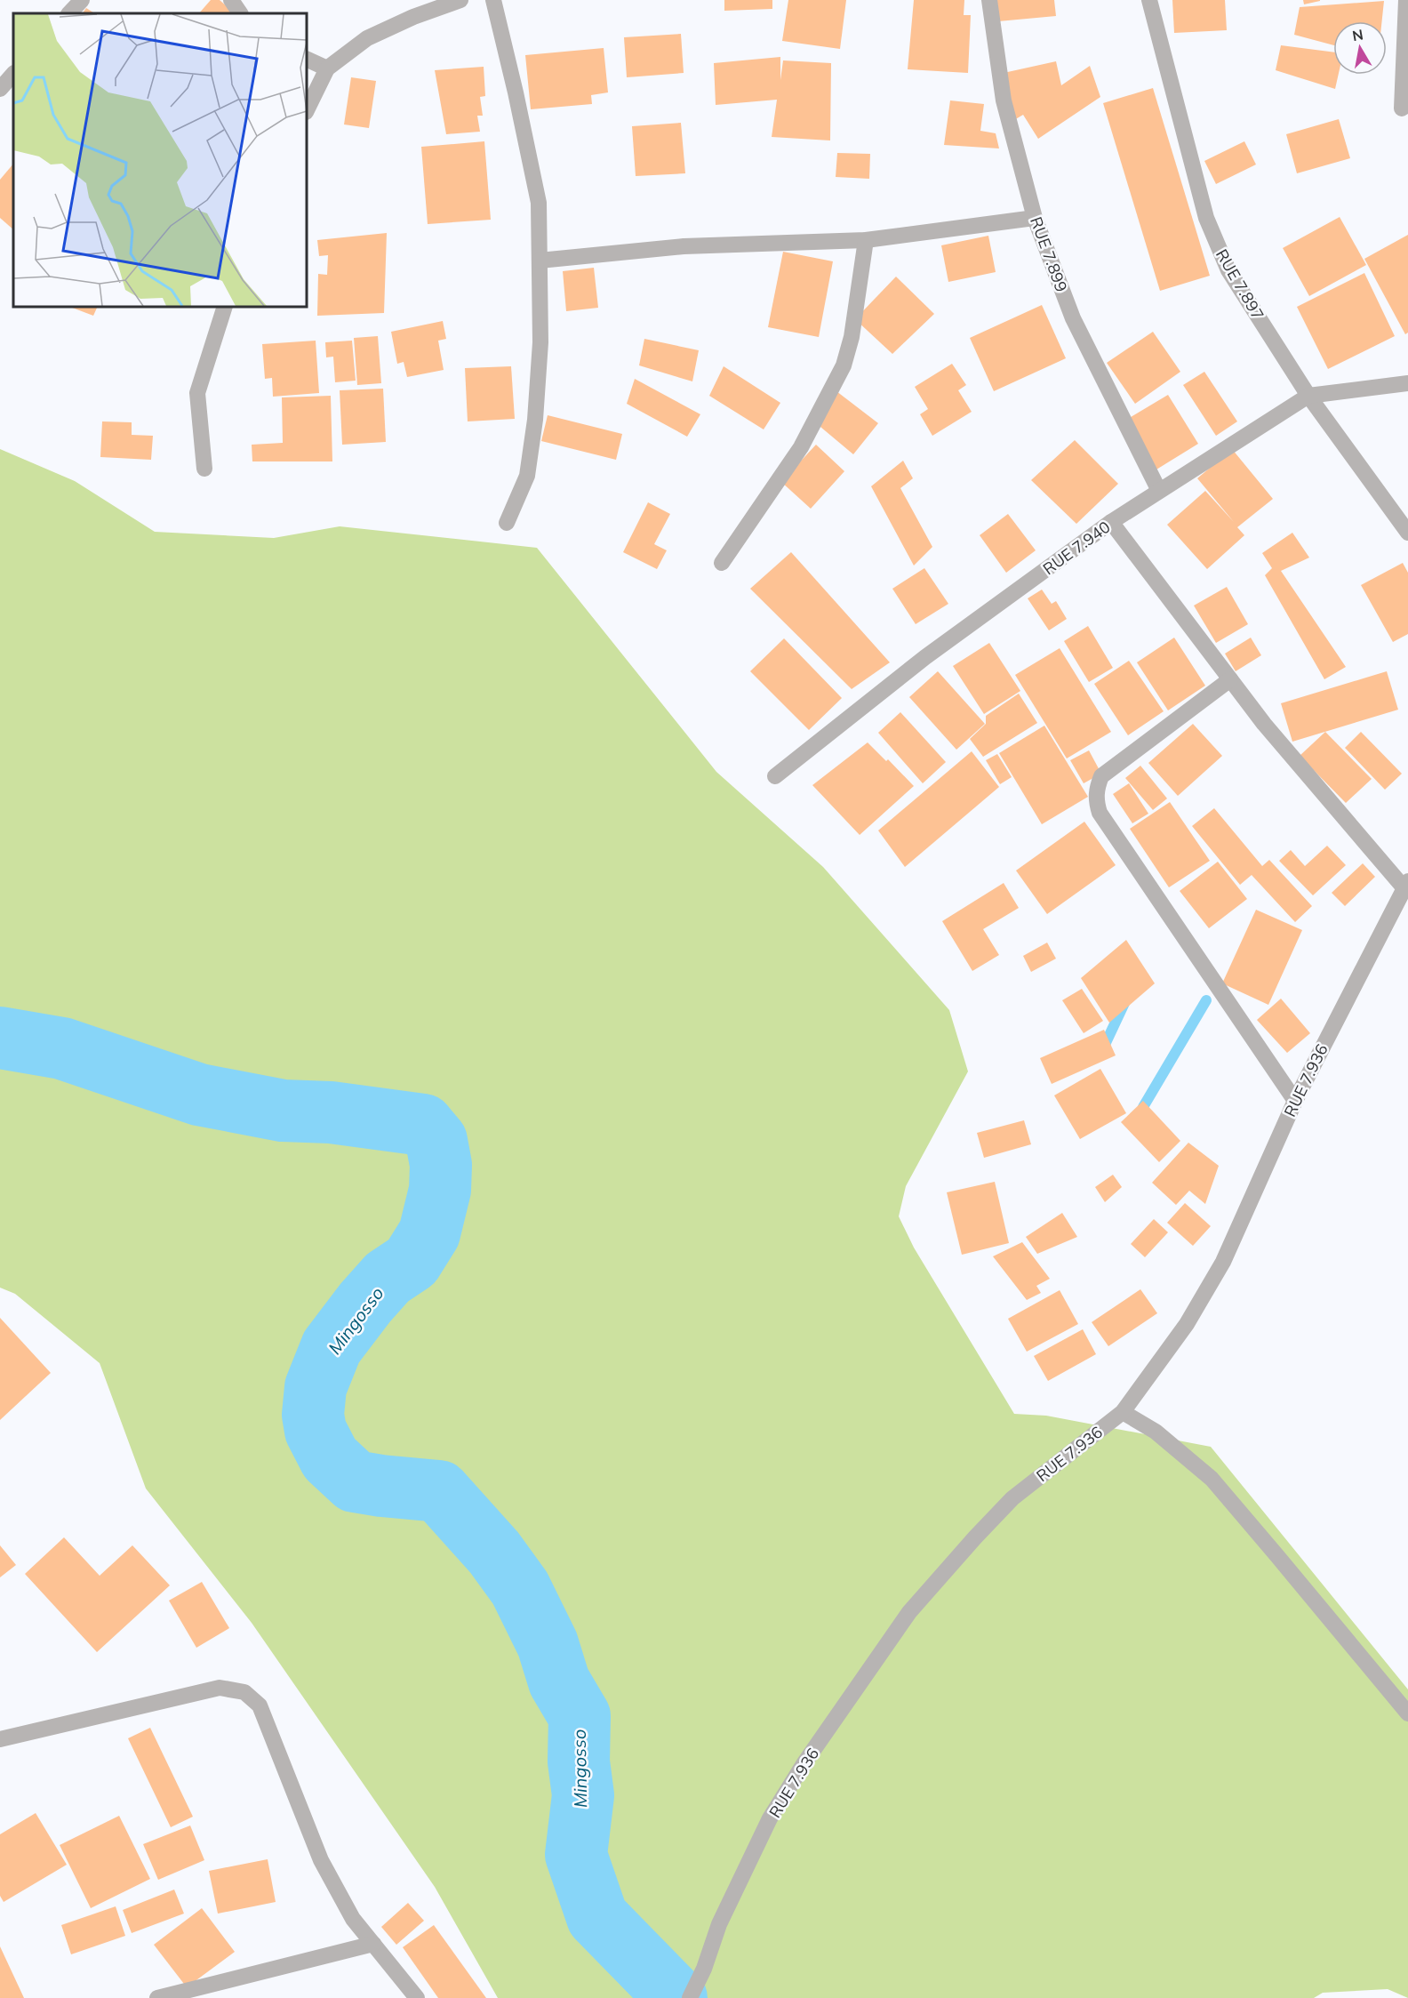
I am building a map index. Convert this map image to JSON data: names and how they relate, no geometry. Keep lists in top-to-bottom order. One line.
{"streets":{"street":["RUE 7.899","RUE 7.897","RUE 7.940","RUE 7.936"]},"crossings":[["RUE 7.899","RUE 7.940"],["RUE 7.897","RUE 7.940"]],"water":["Mingosso"],"north":"top"}
